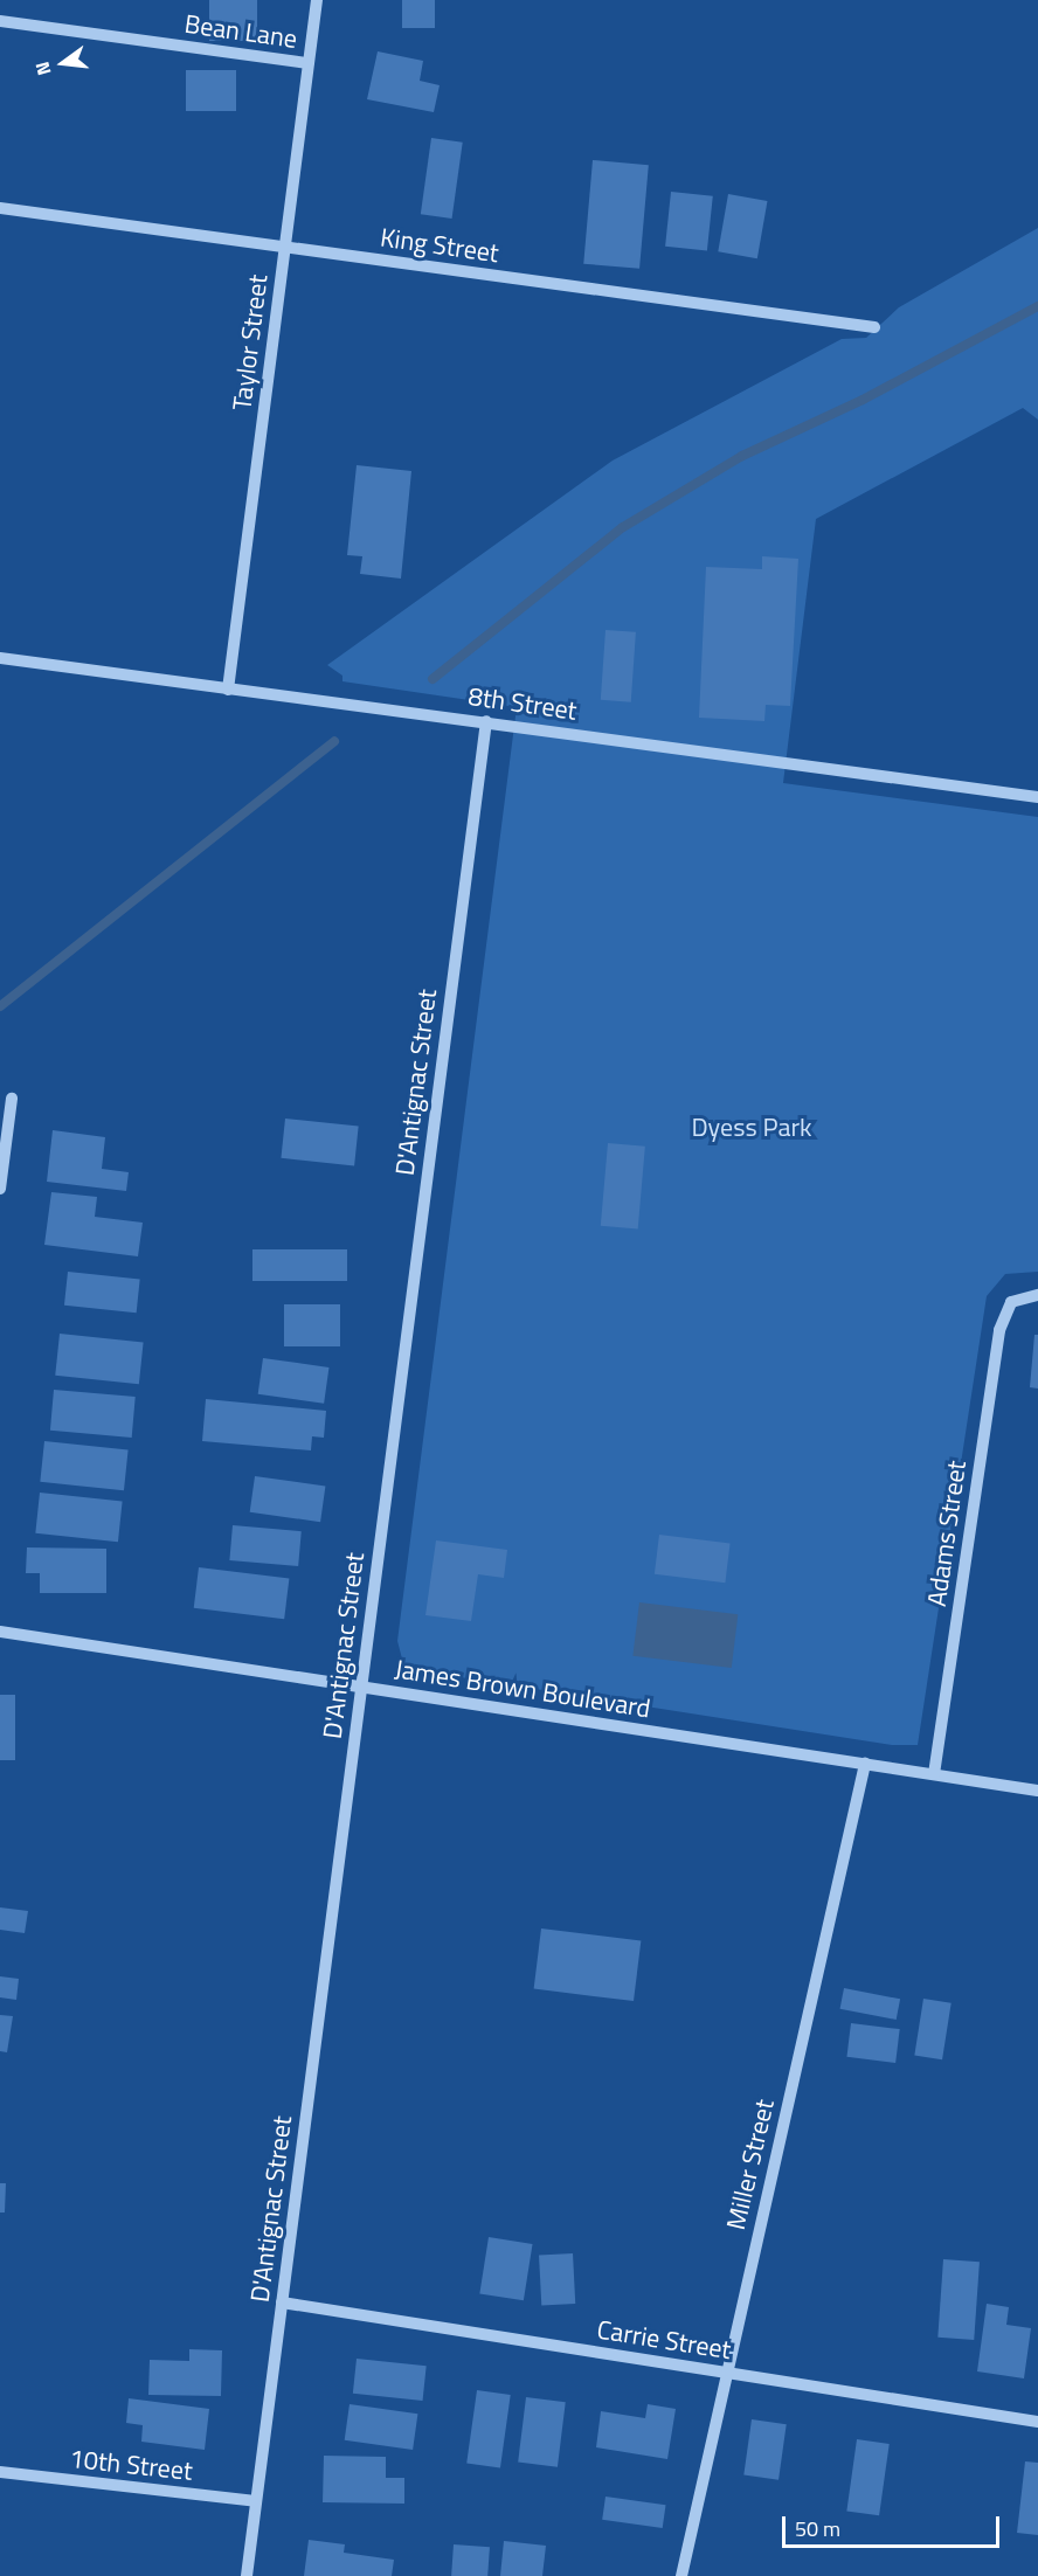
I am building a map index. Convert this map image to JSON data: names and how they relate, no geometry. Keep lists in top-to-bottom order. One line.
{"streets":{"street":["Bean Lane","King Street","Taylor Street","8th Street","D'Antignac Street","Adams Street","James Brown Boulevard","Miller Street","Carrie Street","10th Street"]},"crossings":[["Bean Lane","Taylor Street"],["King Street","Taylor Street"],["Taylor Street","8th Street"],["8th Street","D'Antignac Street"],["D'Antignac Street","James Brown Boulevard"],["D'Antignac Street","Carrie Street"],["D'Antignac Street","10th Street"],["Adams Street","James Brown Boulevard"],["James Brown Boulevard","Miller Street"],["Miller Street","Carrie Street"]],"parks":["Dyess Park"],"scale_bar":"50 m","north":"left"}
